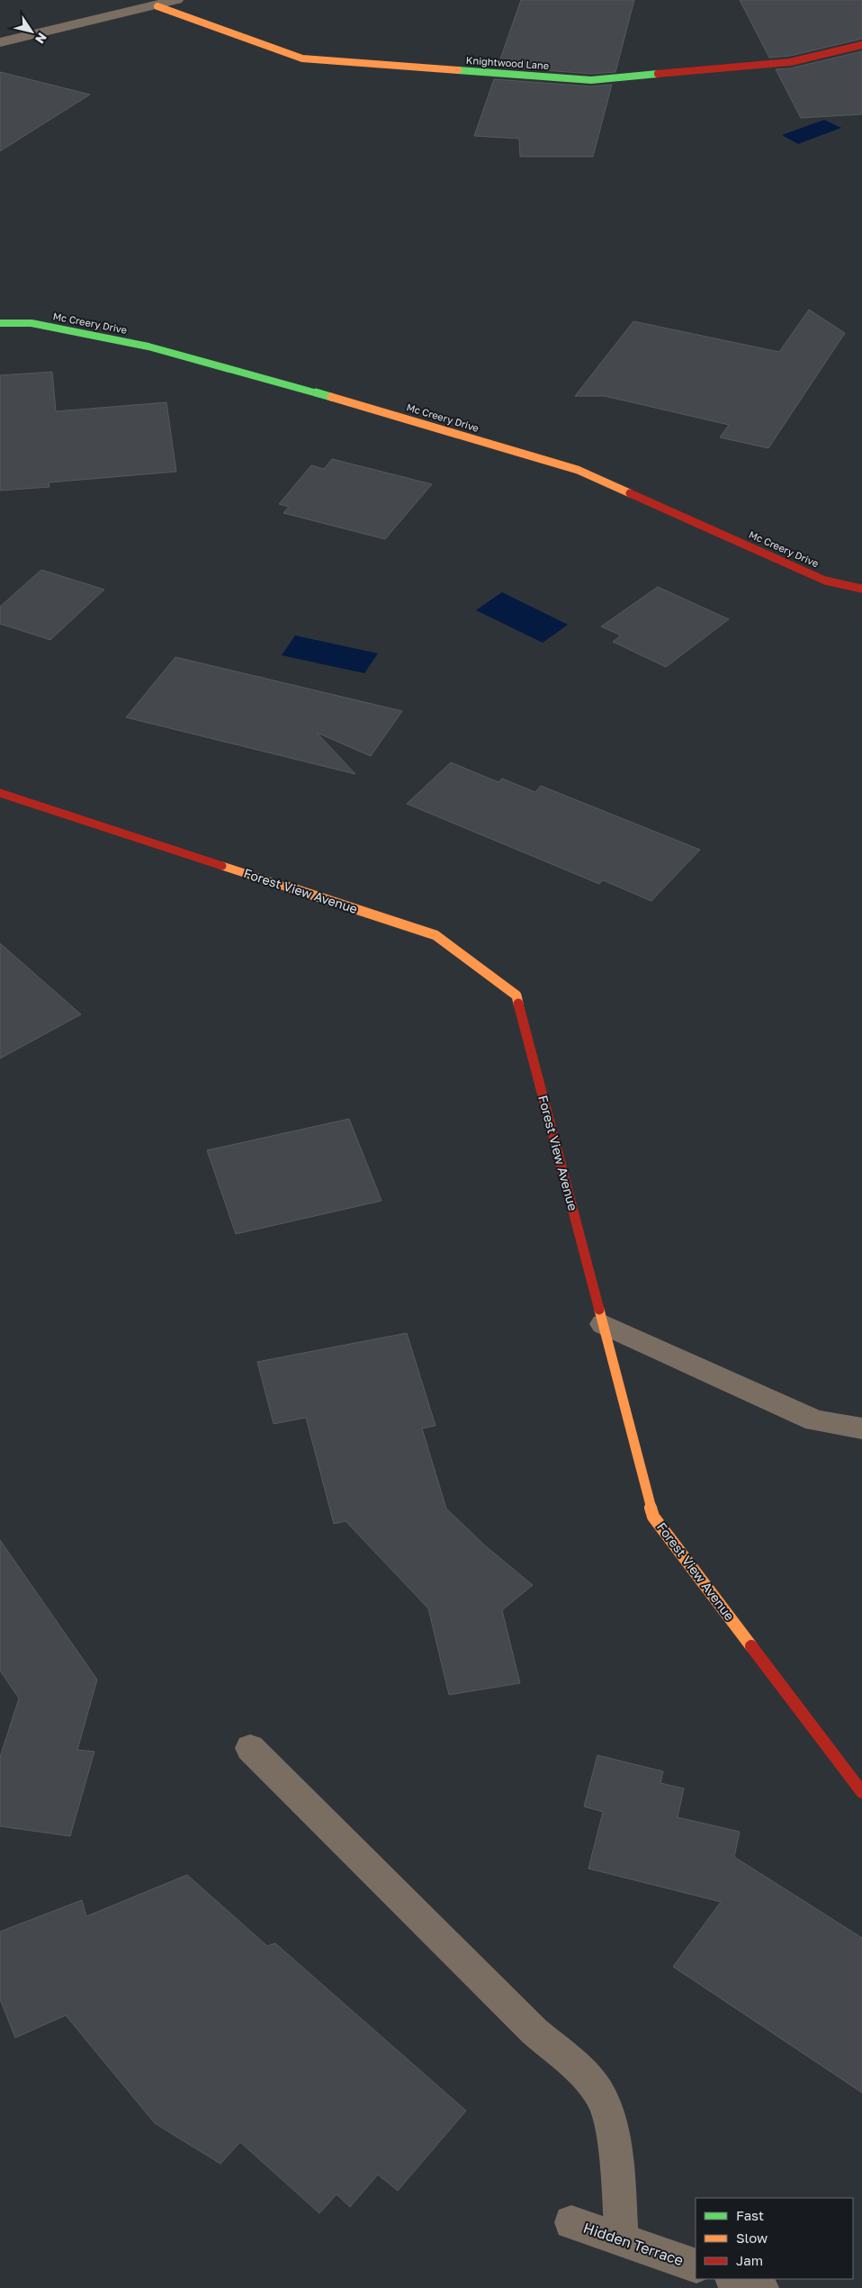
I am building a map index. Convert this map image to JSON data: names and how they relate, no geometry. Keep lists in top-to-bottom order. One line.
{"streets":{"street":["Knightwood Lane","Mc Creery Drive","Forest View Avenue","Hidden Terrace"]},"legend":["Fast","Slow","Jam"],"north":"bottom right"}
